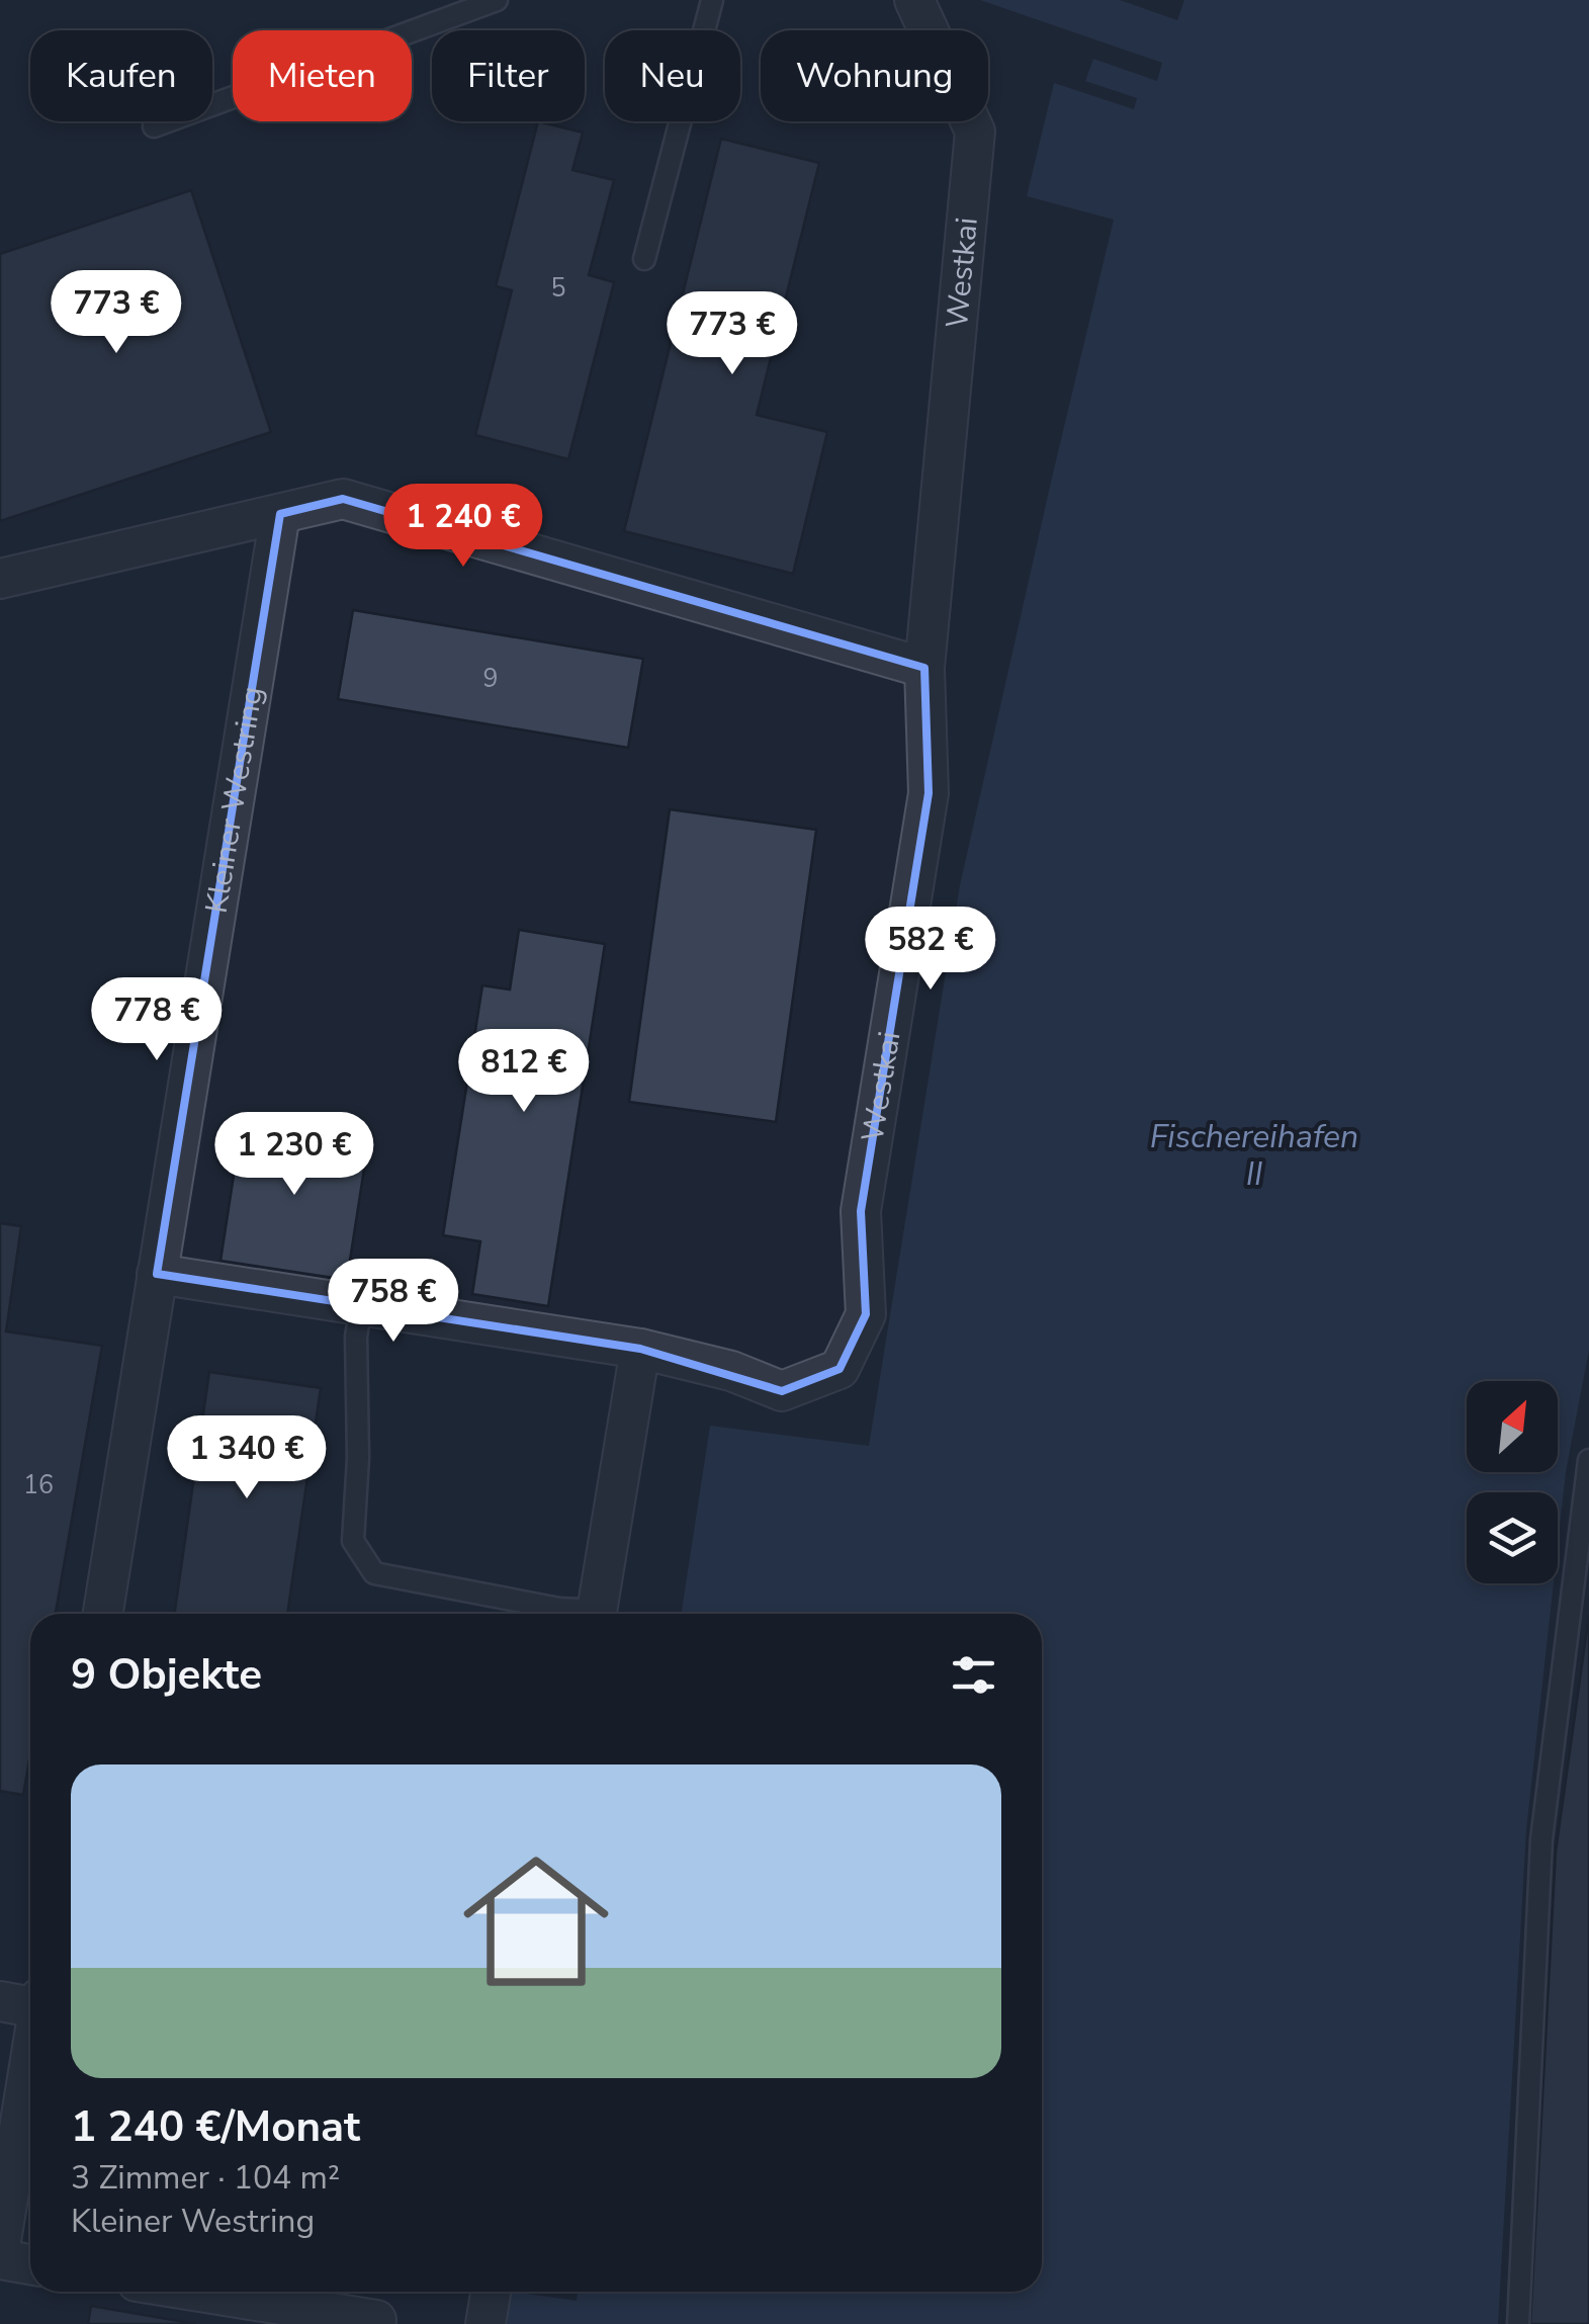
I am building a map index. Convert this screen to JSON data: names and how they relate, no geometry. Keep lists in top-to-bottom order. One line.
{"streets":{"street":["Westkai","Kleiner Westring"]},"crossings":[["Westkai","Kleiner Westring"]],"water":["Fischereihafen II"],"house_numbers":["5","9","16"],"north":"top right","page":{"chip":["Kaufen","Mieten","Filter","Neu","Wohnung"],"price":["773 €","773 €","1 240 €","582 €","778 €","812 €","1 230 €","758 €","1 340 €"],"heading":"9 Objekte","list":[{"name":"1 240 €/Monat","note":"3 Zimmer · 104 m² · Kleiner Westring"}]}}
